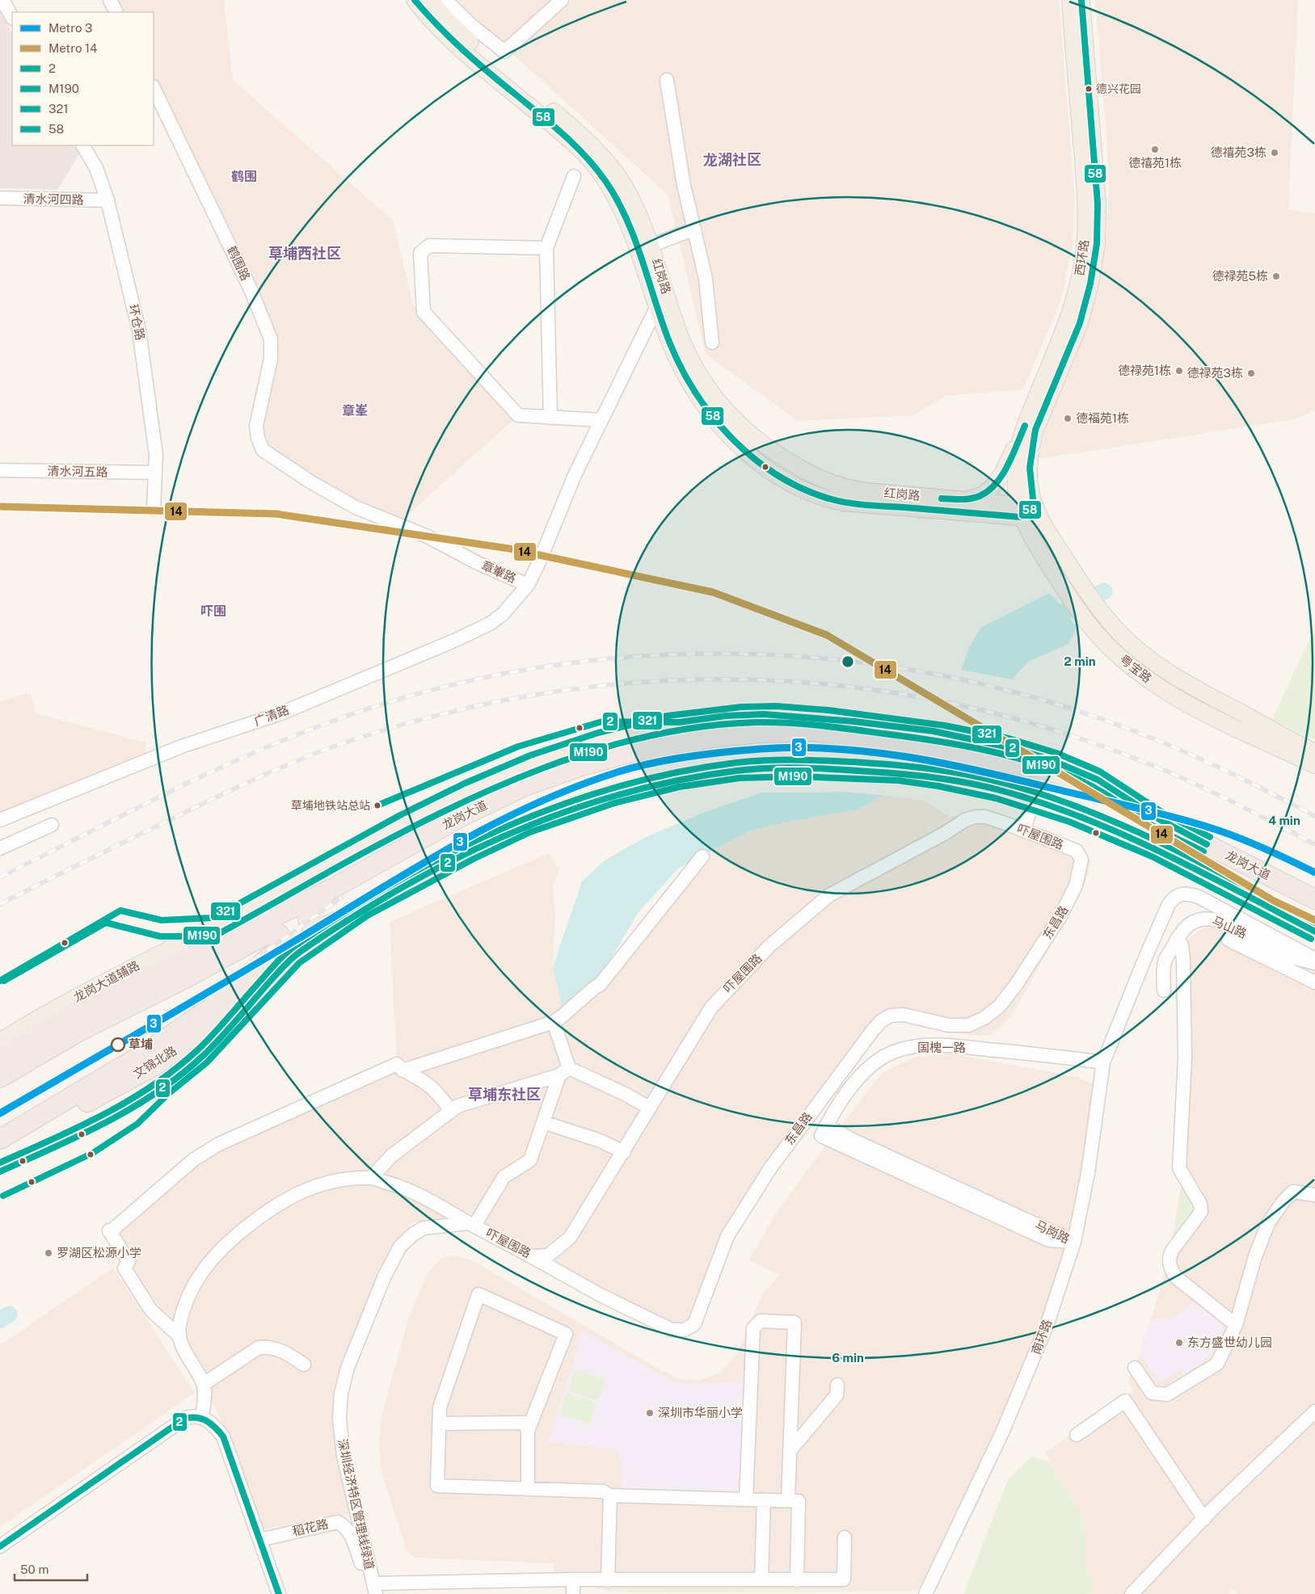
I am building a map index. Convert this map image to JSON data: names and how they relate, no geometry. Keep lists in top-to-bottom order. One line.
{"streets":{"highway":["龙岗大道","文锦北路"],"main road":["西环路","红岗路","粤宝路","龙岗大道辅路"],"street":["清水河四路","鹤围路","环仓路","清水河五路","章輋路","广清路","吓屋围路","东昌路","马山路","国槐一路","马岗路","南环路","深圳经济特区管理线绿道","稻花路"]},"crossings":[["清水河四路","环仓路"],["西环路","红岗路"],["西环路","粤宝路"],["鹤围路","章輋路"],["红岗路","章輋路"],["红岗路","粤宝路"],["环仓路","清水河五路"],["章輋路","广清路"],["龙岗大道","龙岗大道辅路"],["吓屋围路","东昌路"],["吓屋围路","深圳经济特区管理线绿道"],["国槐一路","马岗路"],["国槐一路","南环路"],["马岗路","南环路"],["深圳经济特区管理线绿道","稻花路"]],"districts":["龙湖社区","鹤围","草埔西社区","章峯","吓围","草埔东社区"],"places":["德兴花园","德禧苑1栋","德禧苑3栋","德禄苑5栋","德禄苑1栋","德禄苑3栋","德福苑1栋","草埔地铁站总站","草埔","罗湖区松源小学","东方盛世幼儿园","深圳市华丽小学"],"lines":["transit line 58","metro line 14","transit line 321","transit line 2","transit line M190","metro line 3"],"legend":["Metro 3","Metro 14","2","M190","321","58"],"scale_bar":"50 m","rings":["2 min","4 min","6 min"]}
